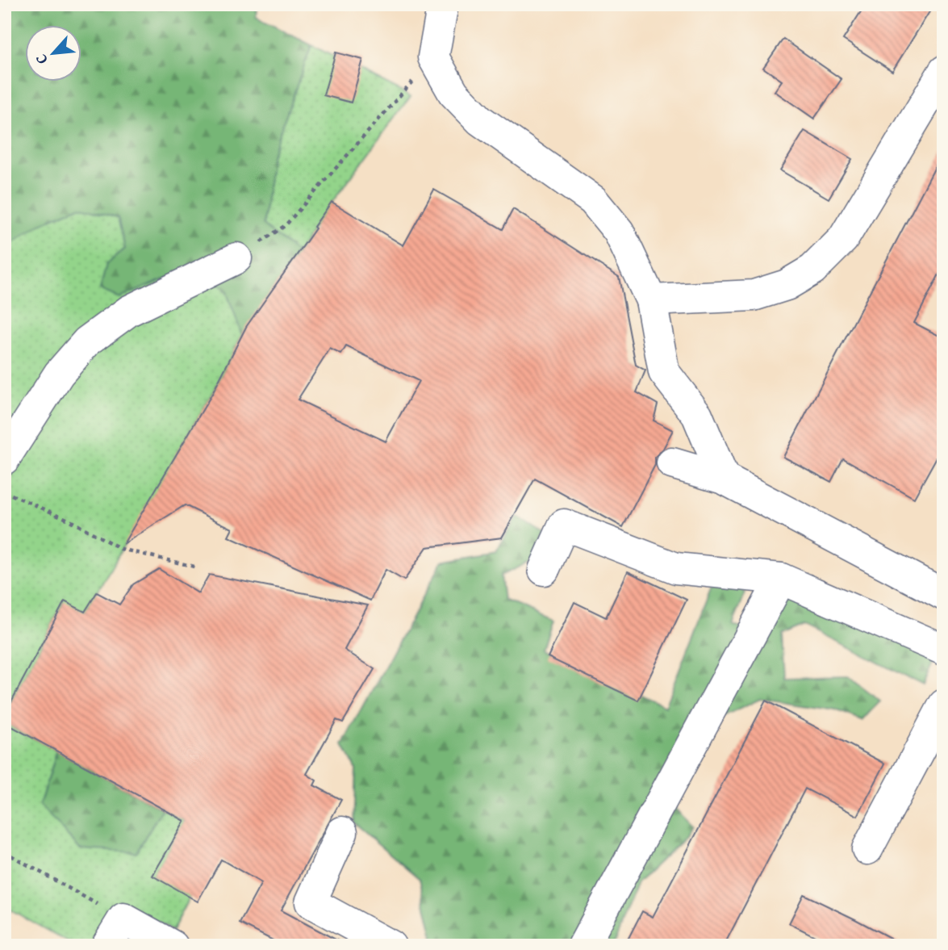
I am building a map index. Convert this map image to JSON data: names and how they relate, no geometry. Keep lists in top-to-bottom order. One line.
{"north":"bottom left"}
